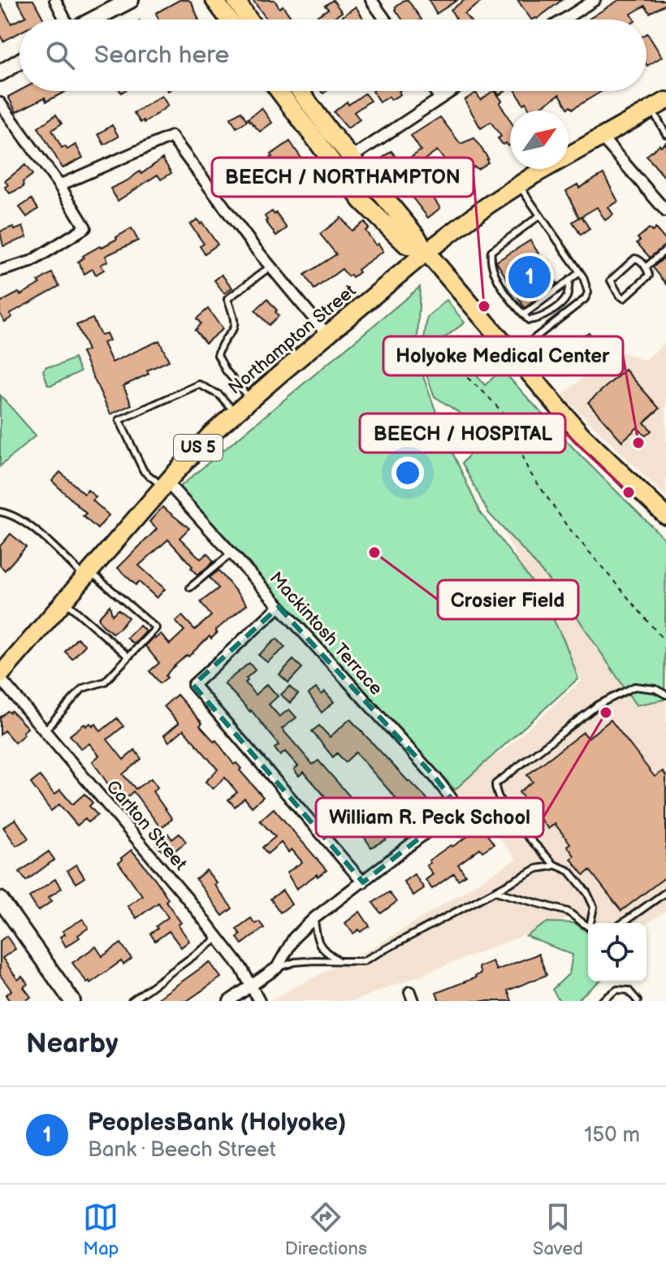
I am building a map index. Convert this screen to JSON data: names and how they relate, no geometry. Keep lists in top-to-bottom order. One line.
{"streets":{"main road":["Northampton Street","US 5"],"street":["Mackintosh Terrace","Carlton Street"]},"crossings":[["Northampton Street","Mackintosh Terrace"],["Northampton Street","Carlton Street"]],"places":["BEECH / NORTHAMPTON","Holyoke Medical Center","BEECH / HOSPITAL","Crosier Field","William R. Peck School"],"north":"top right","page":{"search":"Search here","pins":"1","heading":"Nearby","list":[{"mark":"1","name":"PeoplesBank (Holyoke)","note":"Bank · Beech Street","value":"150 m"}],"nav":["Map","Directions","Saved"]}}
